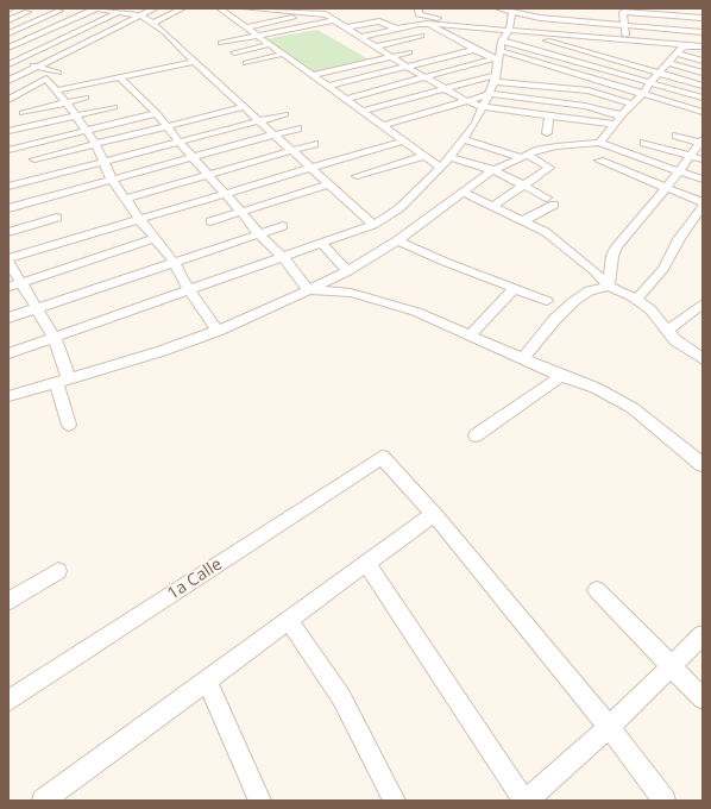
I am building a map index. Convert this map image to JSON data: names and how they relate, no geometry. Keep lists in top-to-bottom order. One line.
{"streets":{"street":["1a Calle"]}}
